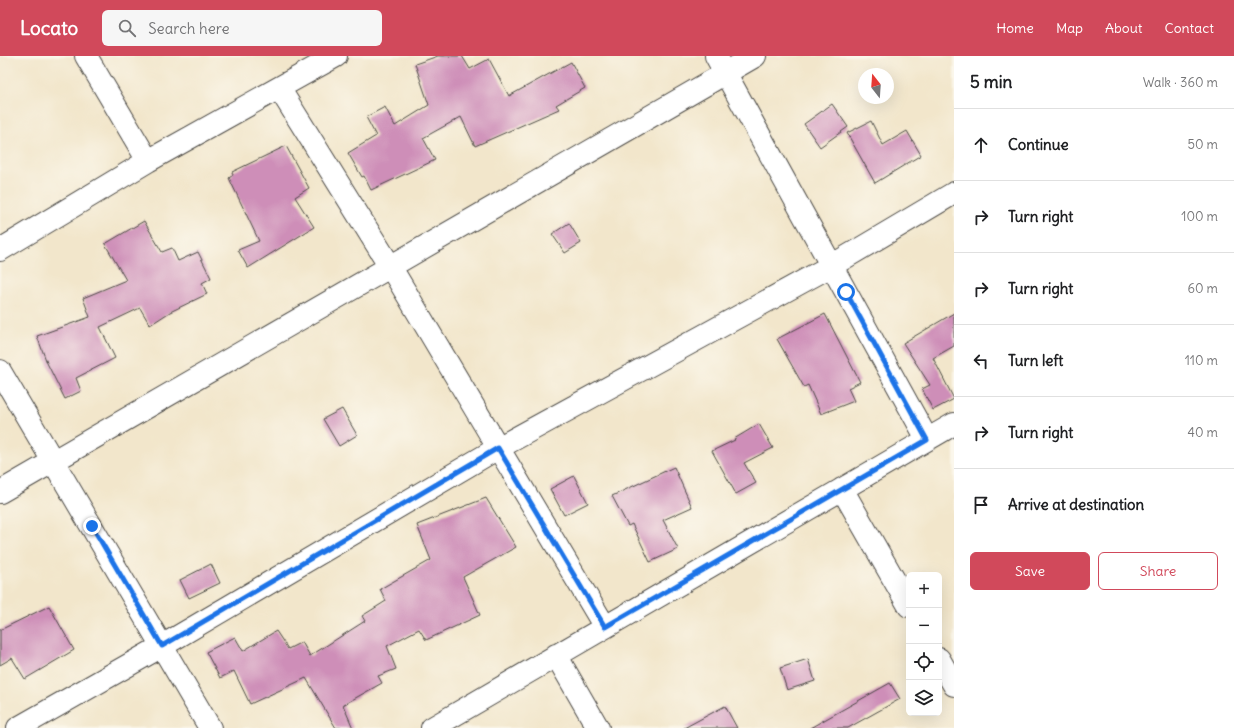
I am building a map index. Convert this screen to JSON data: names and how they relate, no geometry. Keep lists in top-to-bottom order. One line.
{"north":"top","page":{"header":"Locato","search":"Search here","nav":["Home","Map","About","Contact"],"heading":["5 min","Walk · 360 m"],"list":[["Continue","50 m"],["Turn right","100 m"],["Turn right","60 m"],["Turn left","110 m"],["Turn right","40 m"],"Arrive at destination"],"buttons":["Save","Share"],"map_buttons":["+","−"]}}
